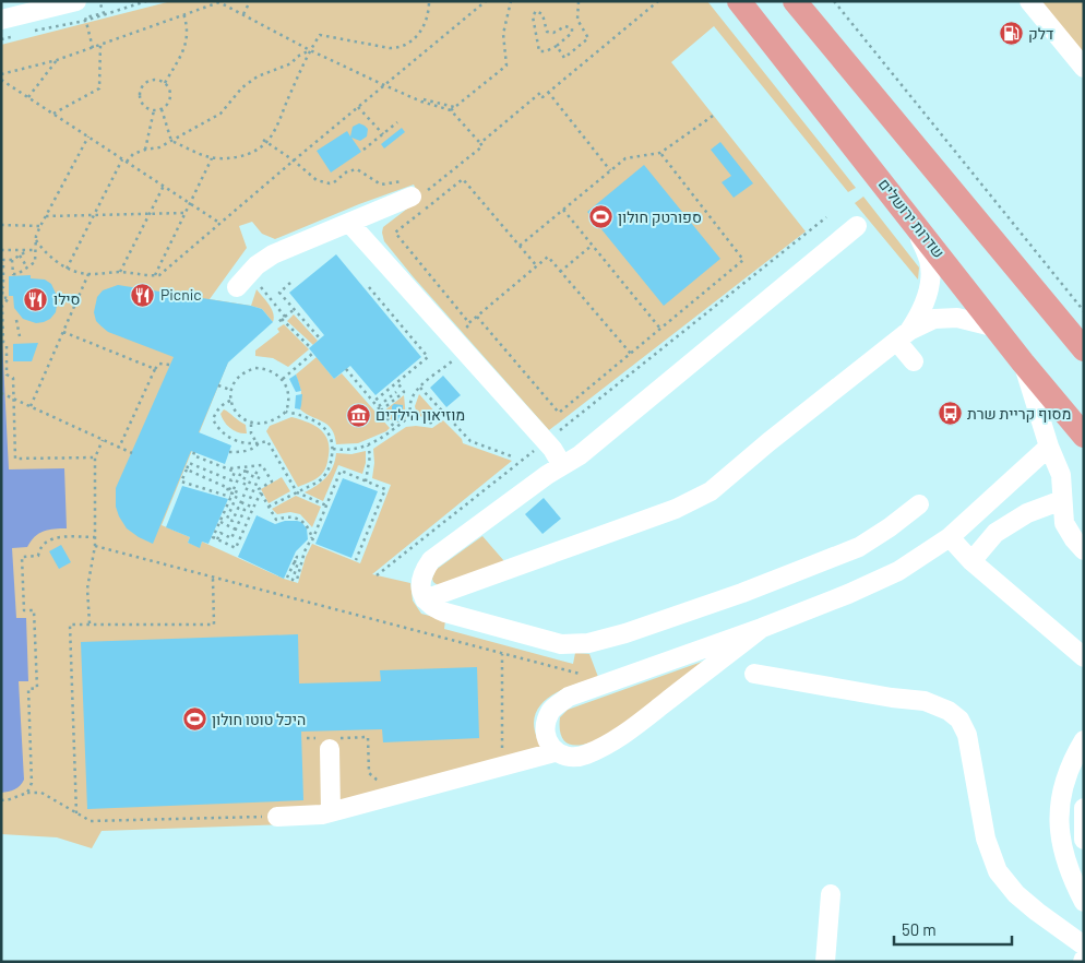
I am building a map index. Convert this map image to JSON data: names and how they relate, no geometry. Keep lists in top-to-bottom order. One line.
{"streets":{"main road":["שדרות ירושלים"]},"places":{"fuel station":["דלק"],"sports":["ספורטק חולון","היכל טוטו חולון"],"restaurant":["Picnic","סילו"],"bus stop":["מסוף קריית שרת"],"museum":["מוזיאון הילדים"]},"scale_bar":"50 m"}
